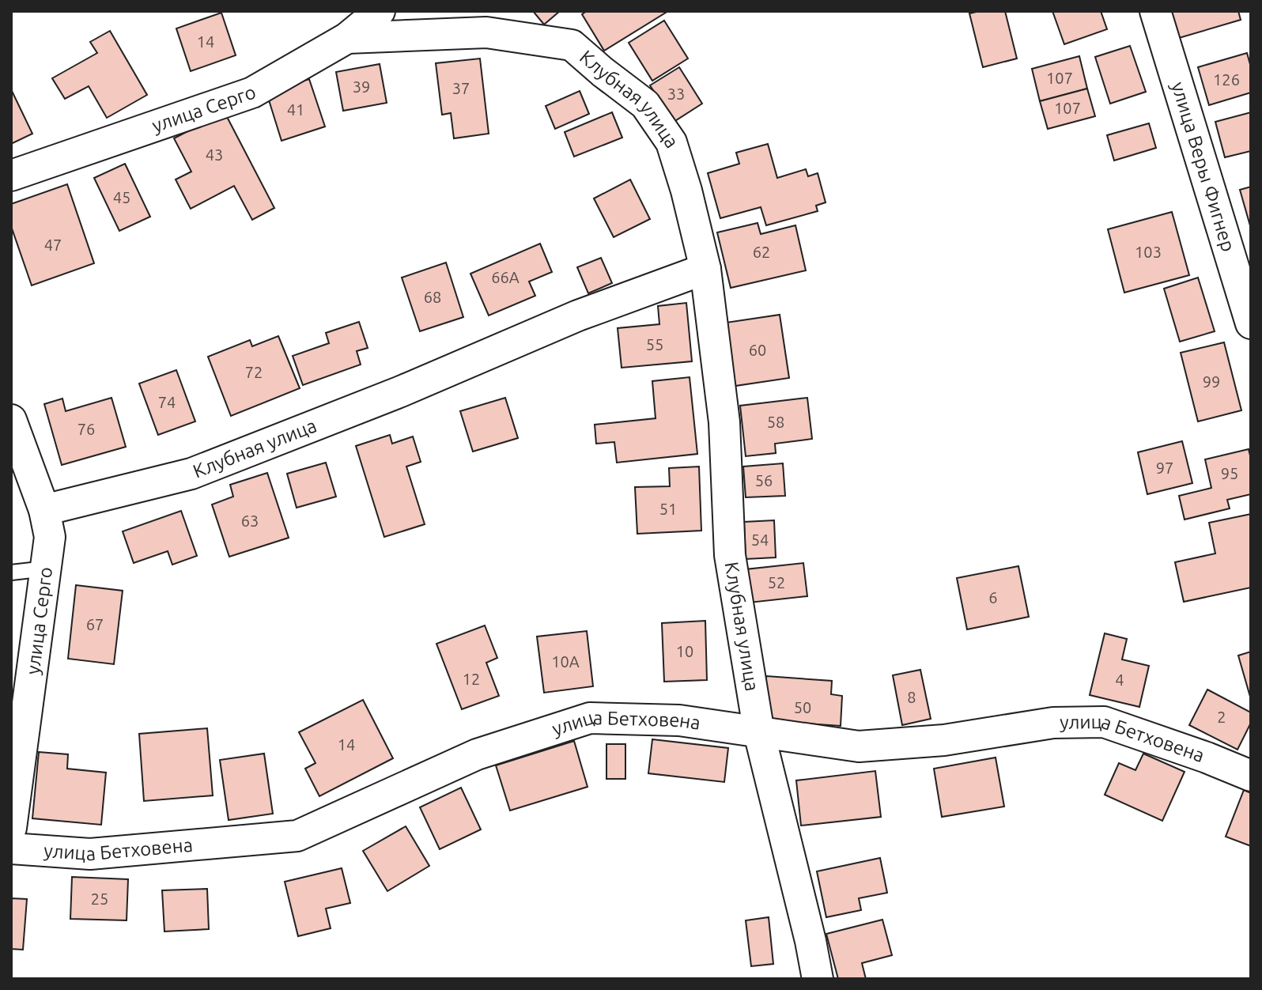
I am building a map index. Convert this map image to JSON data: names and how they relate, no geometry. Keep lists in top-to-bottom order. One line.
{"streets":{"street":["Клубная улица","улица Серго","улица Веры Фигнер","улица Бетховена"]},"crossings":[["Клубная улица","улица Серго"],["Клубная улица","улица Бетховена"]],"house_numbers":["14","107","126","39","37","33","107","41","43","45","47","62","103","66А","68","55","60","72","99","74","58","76","97","95","56","51","63","54","52","6","67","10","10А","12","4","8","50","2","14","25"]}
